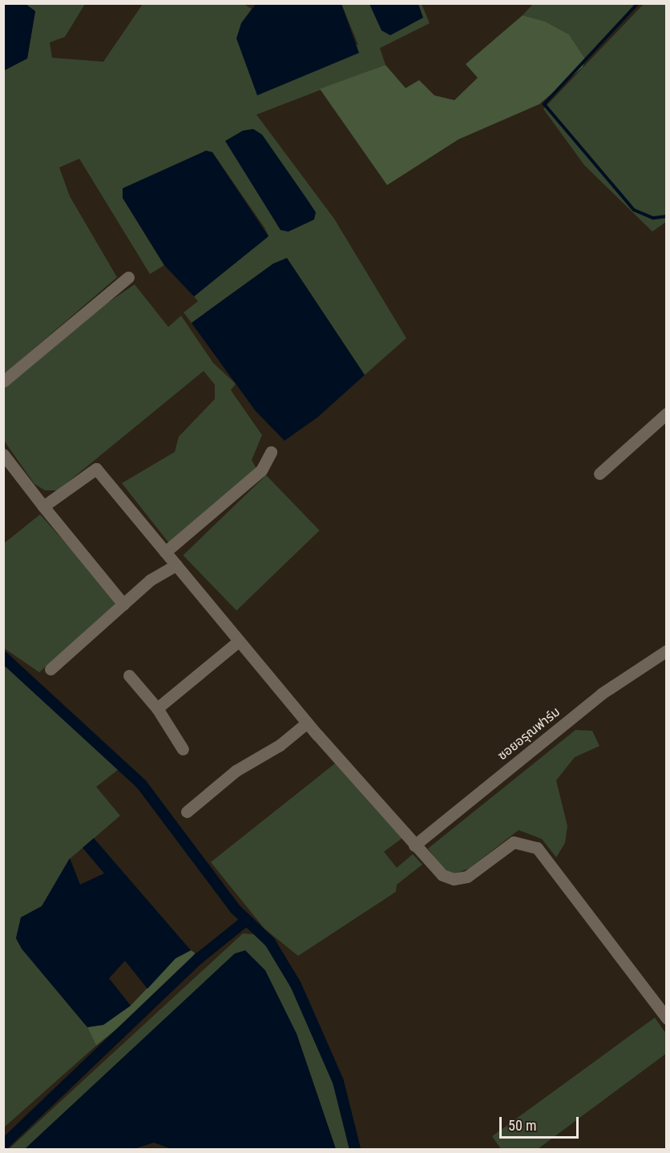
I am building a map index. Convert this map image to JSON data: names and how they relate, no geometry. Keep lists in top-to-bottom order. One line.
{"streets":{"street":["ซอยอรุณฟาร์ม"]},"scale_bar":"50 m"}
